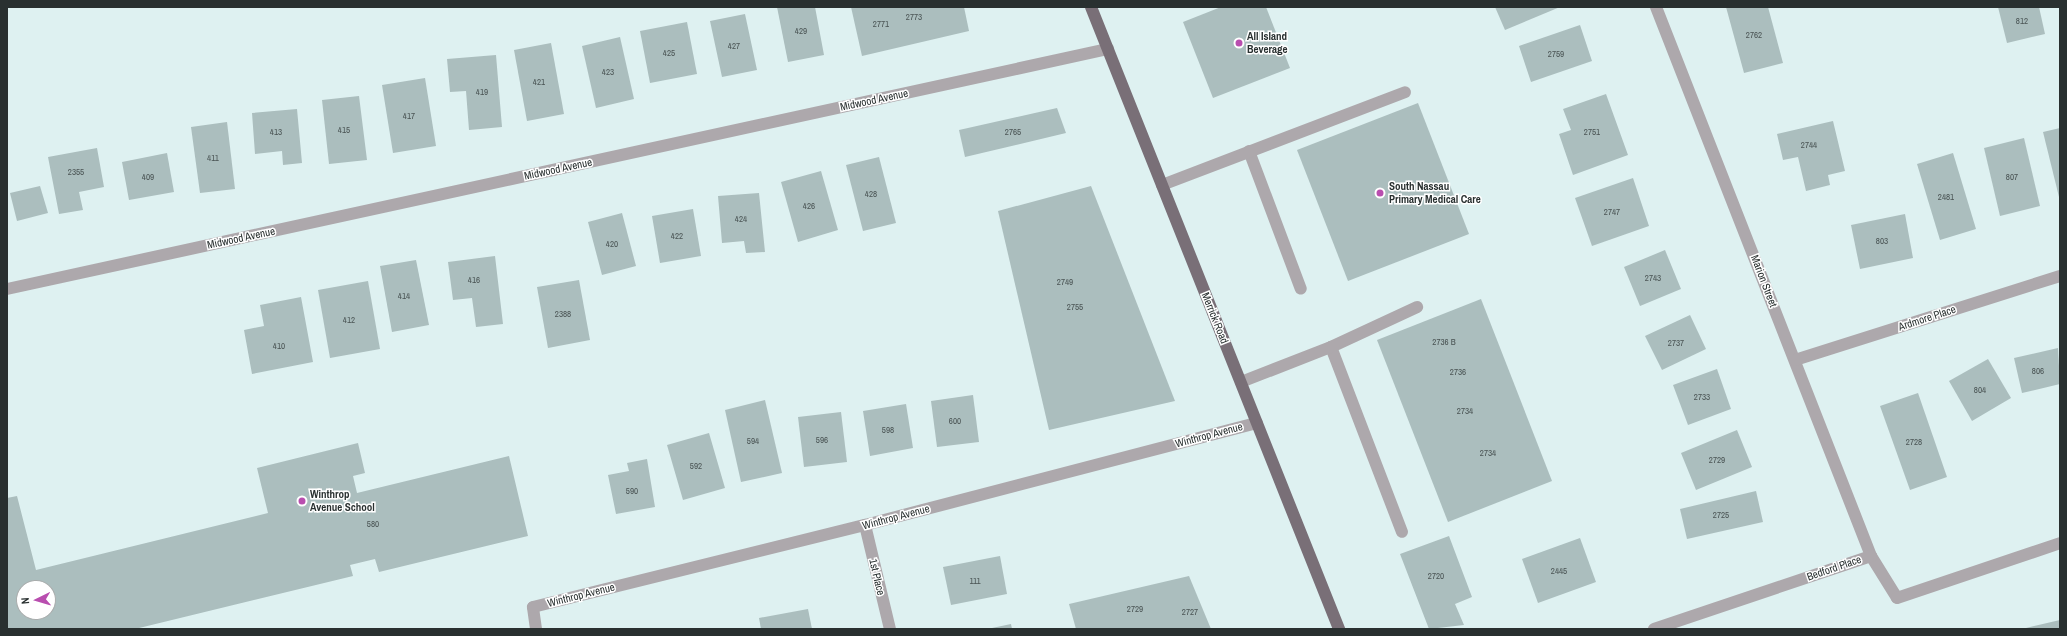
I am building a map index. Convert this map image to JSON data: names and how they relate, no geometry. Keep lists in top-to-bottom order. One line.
{"streets":{"main road":["Merrick Road"],"street":["Midwood Avenue","Marion Street","Ardmore Place","Winthrop Avenue","Bedford Place","1st Place"]},"crossings":[["Midwood Avenue","Merrick Road"],["Marion Street","Ardmore Place"],["Marion Street","Bedford Place"],["Merrick Road","Winthrop Avenue"],["Winthrop Avenue","1st Place"]],"places":["All Island Beverage","South Nassau Primary Medical Care","Winthrop Avenue School"],"house_numbers":["2773","812","2771","429","2762","427","425","2759","423","421","419","417","415","413","2765","2751","2744","411","2355","409","807","428","2481","426","2747","424","422","803","420","2743","416","2749","414","2755","2388","412","2736 B","2737","410","806","2736","804","2733","2734","600","598","596","594","2728","2734","2729","592","590","2725","580","2445","2720","111","2729","2727"],"north":"left"}
